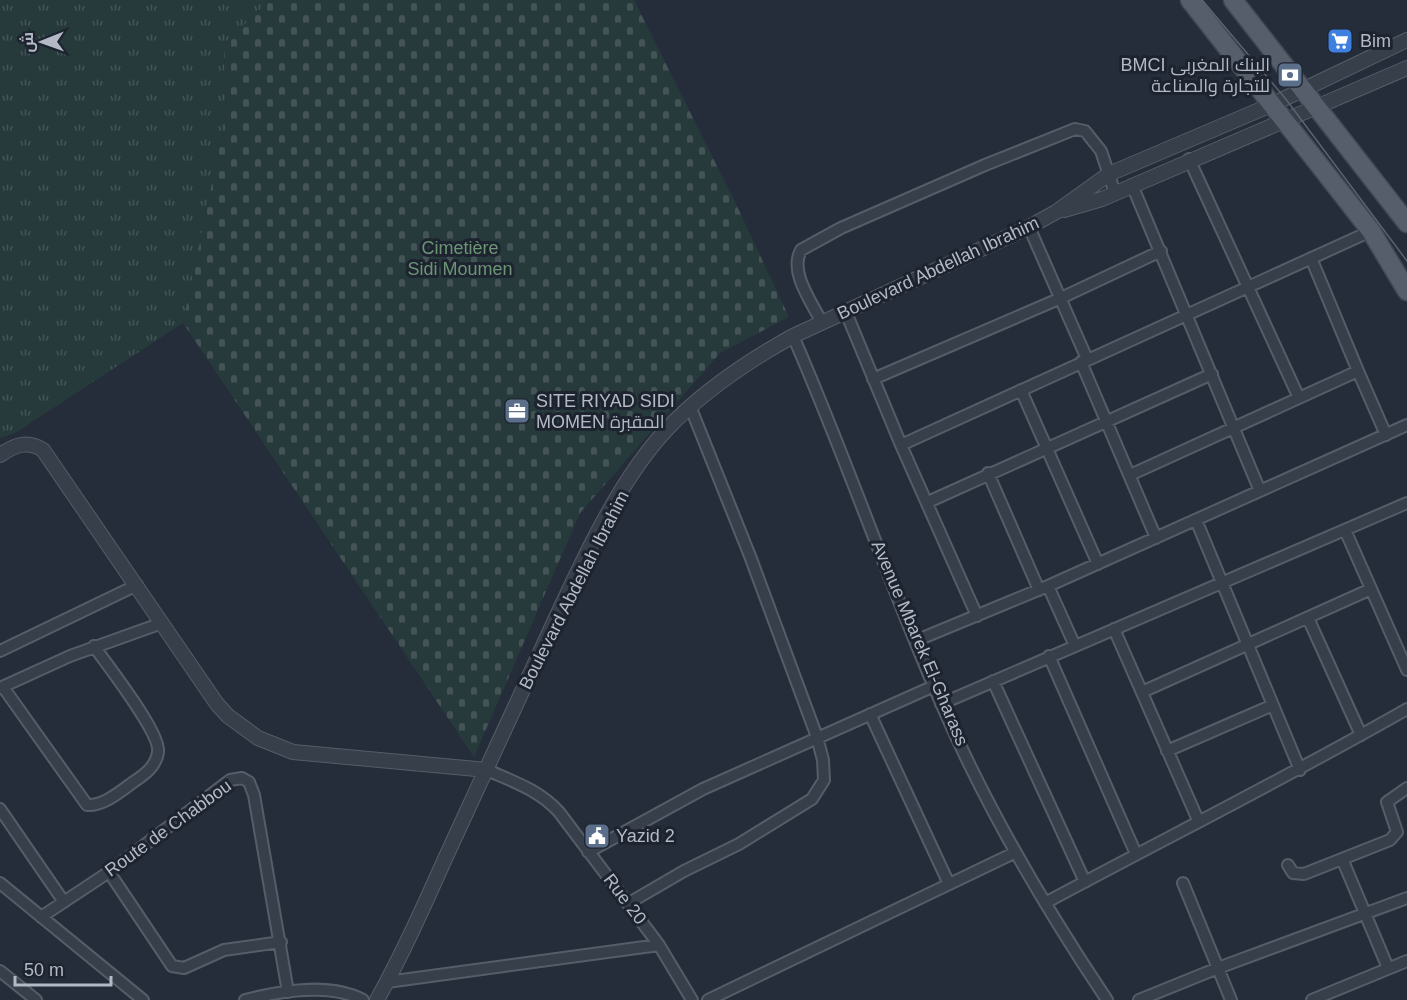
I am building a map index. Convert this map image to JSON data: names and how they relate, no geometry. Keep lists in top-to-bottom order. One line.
{"streets":{"street":["Boulevard Abdellah Ibrahim","Avenue Mbarek El-Gharass","Route de Chabbou","Rue 20"]},"crossings":[["Boulevard Abdellah Ibrahim","Avenue Mbarek El-Gharass"],["Boulevard Abdellah Ibrahim","Rue 20"]],"parks":["Cimetière Sidi Moumen"],"places":{"supermarket":["Bim"],"bank":["BMCI البنك المغربي للتجارة والصناعة"],"office":["SITE RIYAD SIDI MOMEN المقبرة"],"public building":["Yazid 2"]},"scale_bar":"50 m","north":"left"}
